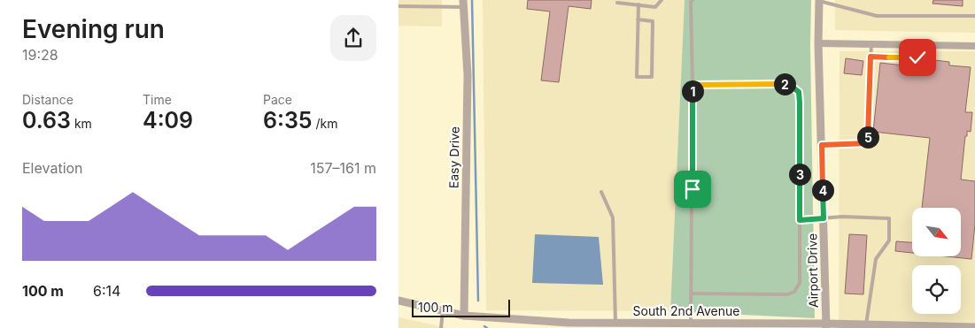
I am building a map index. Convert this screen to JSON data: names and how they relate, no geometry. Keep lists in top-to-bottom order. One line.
{"streets":{"street":["Easy Drive","Airport Drive","South 2nd Avenue"]},"crossings":[["Easy Drive","South 2nd Avenue"],["Airport Drive","South 2nd Avenue"]],"scale_bar":"100 m","north":"bottom right","page":{"heading":["Evening run","19:28"],"pins":["2","1","5","3","4"],"stats":[["Distance","0.63 km"],["Time","4:09"],["Pace","6:35 /km"]],"chart":["Elevation","157–161 m"],"list":[{"name":"100 m","note":"6:14"}],"scale":"100 m"}}
